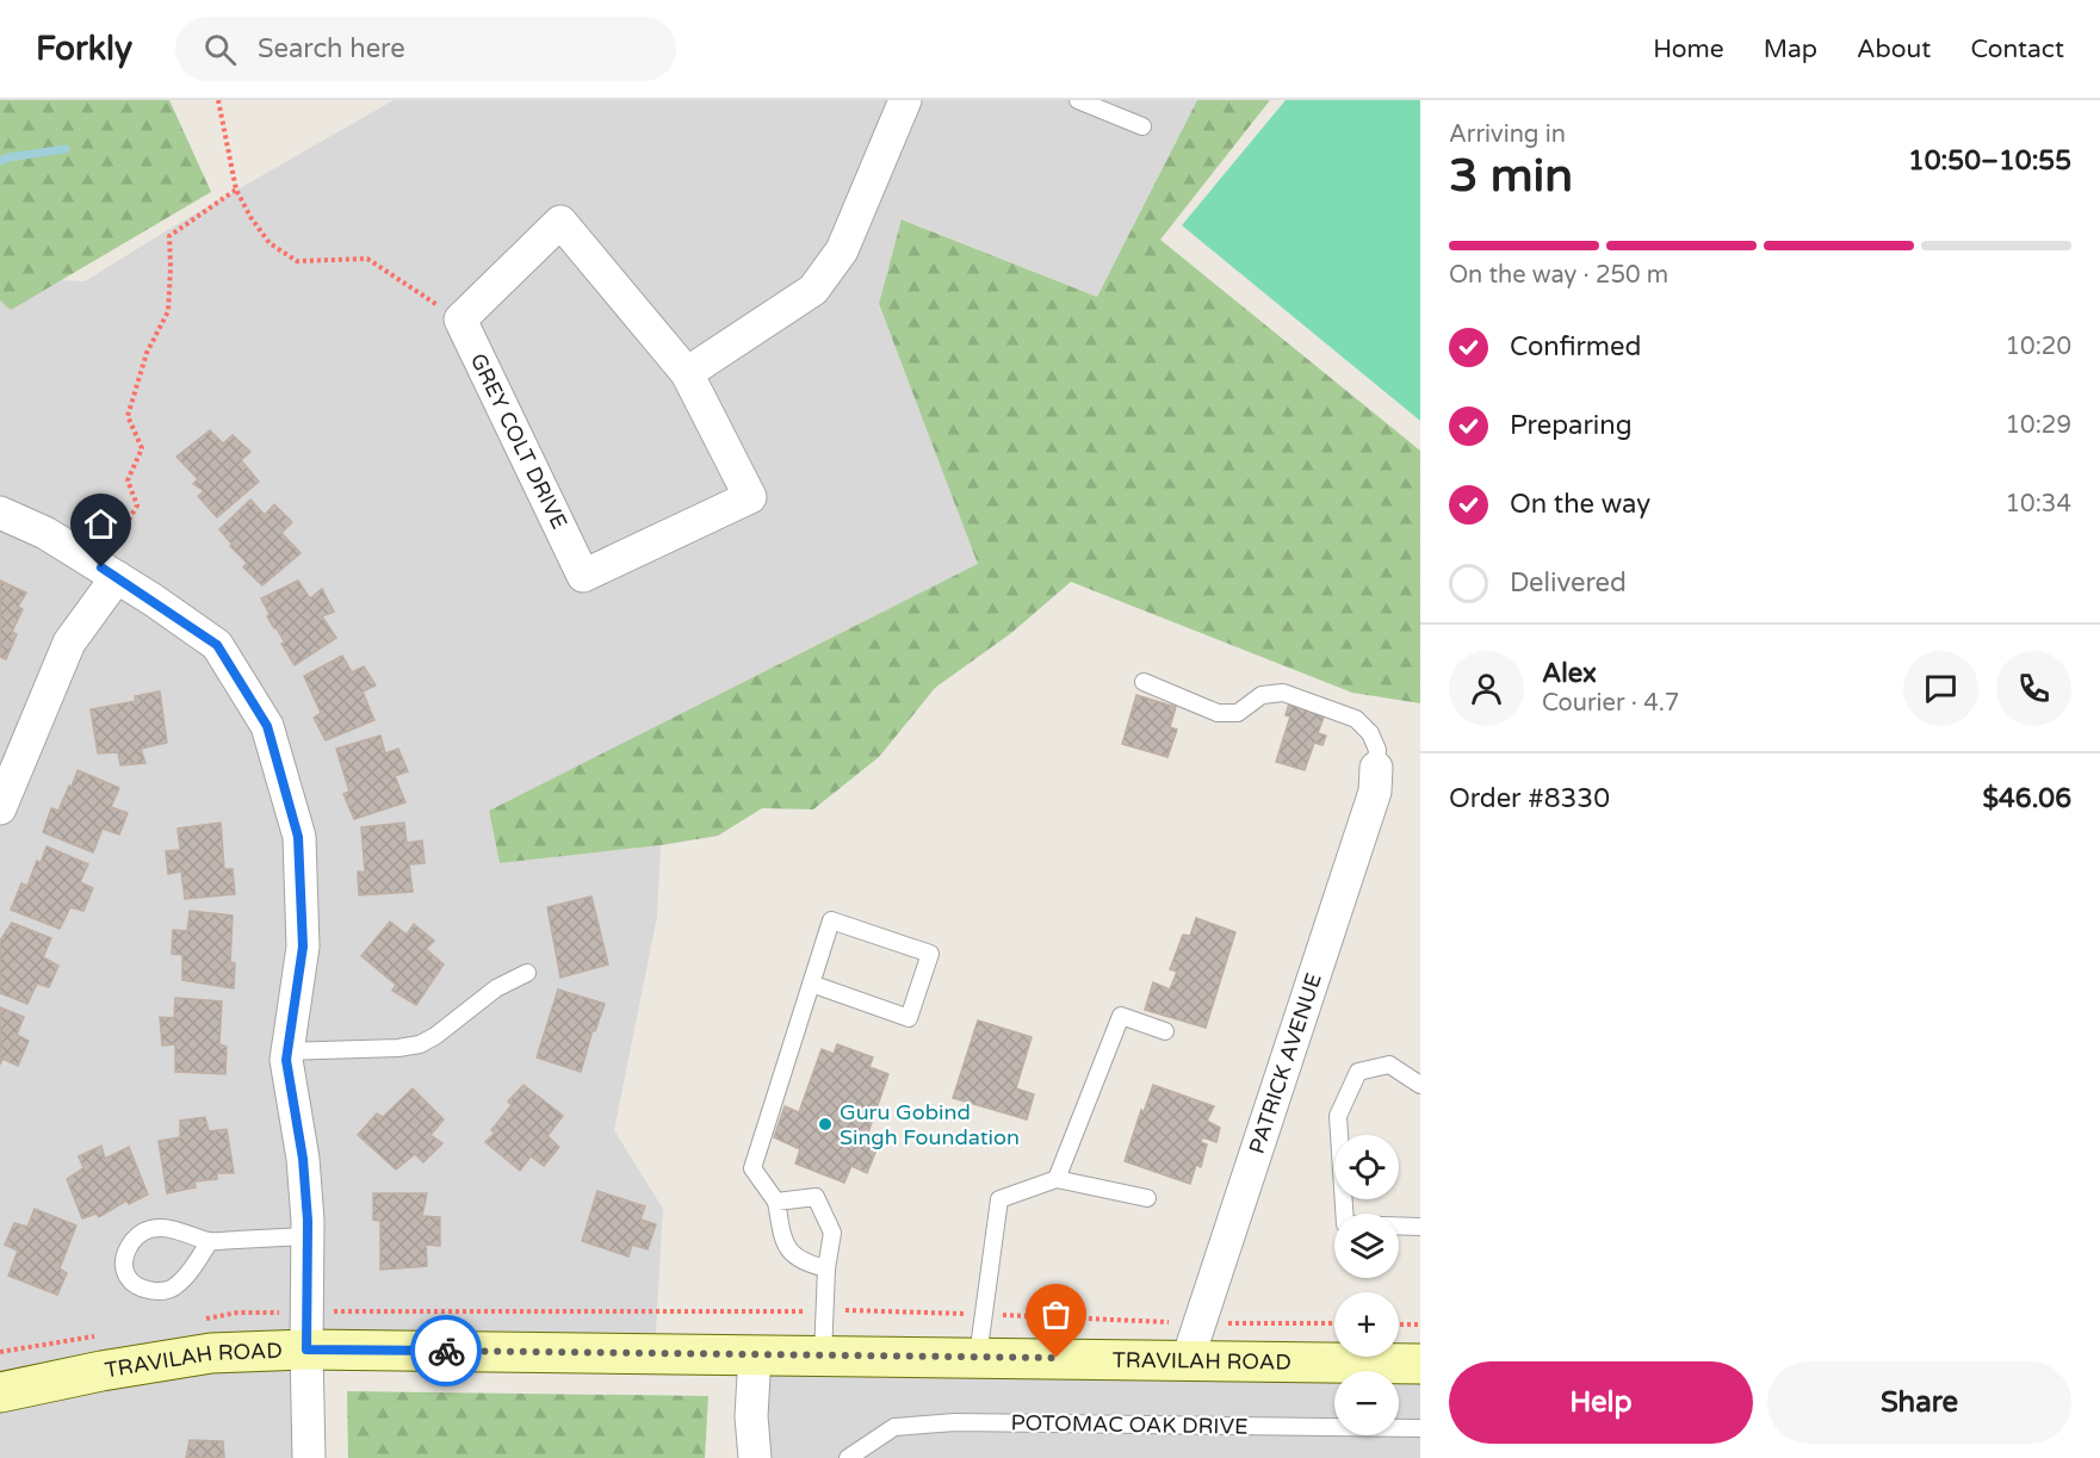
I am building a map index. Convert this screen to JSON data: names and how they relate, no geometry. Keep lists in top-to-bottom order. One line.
{"streets":{"main road":["TRAVILAH ROAD"],"street":["GREY COLT DRIVE","PATRICK AVENUE"],"lane":["POTOMAC OAK DRIVE"]},"crossings":[["PATRICK AVENUE","TRAVILAH ROAD"]],"places":["Guru Gobind Singh Foundation"],"page":{"header":"Forkly","search":"Search here","nav":["Home","Map","About","Contact"],"heading":["3 min","Arriving in","10:50–10:55"],"panel":["Alex","Courier · 4.7","Order #8330","$46.06"],"bar":"On the way · 250 m","list":[["Confirmed","10:20"],["Preparing","10:29"],["On the way","10:34"],"Delivered"],"map_buttons":["+","−"],"buttons":["Help","Share"]}}
